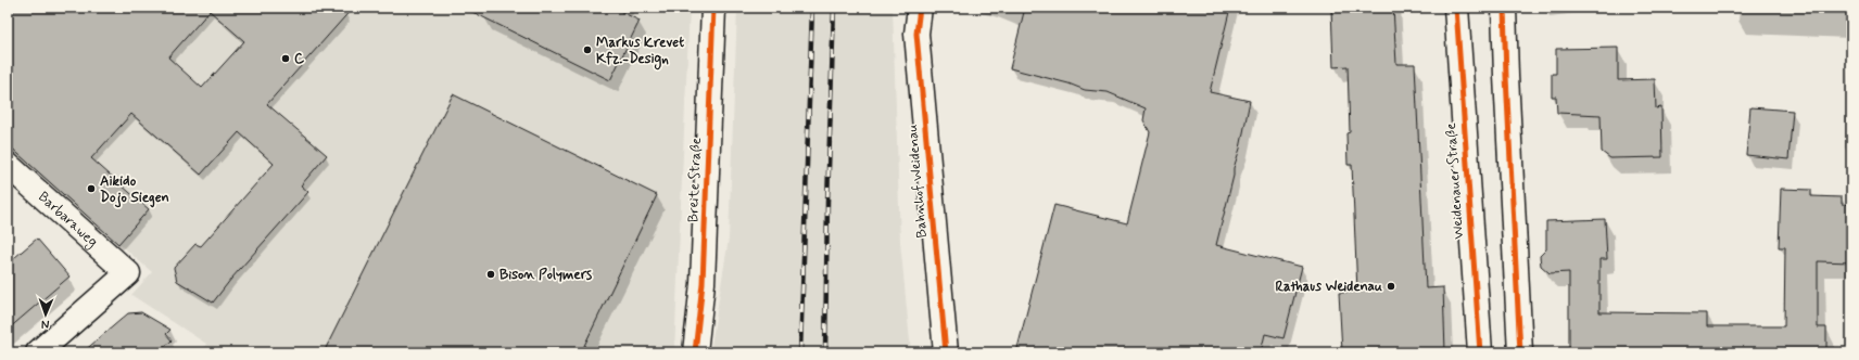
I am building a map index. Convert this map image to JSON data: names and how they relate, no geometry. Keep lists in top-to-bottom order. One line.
{"streets":{"street":["Breite Straße","Bahnhof Weidenau","Weidenauer Straße","Barbaraweg"]},"places":["Markus Krevet Kfz.-Design","C","Aikido Dojo Siegen","Bison Polymers","Rathaus Weidenau"],"north":"bottom"}
